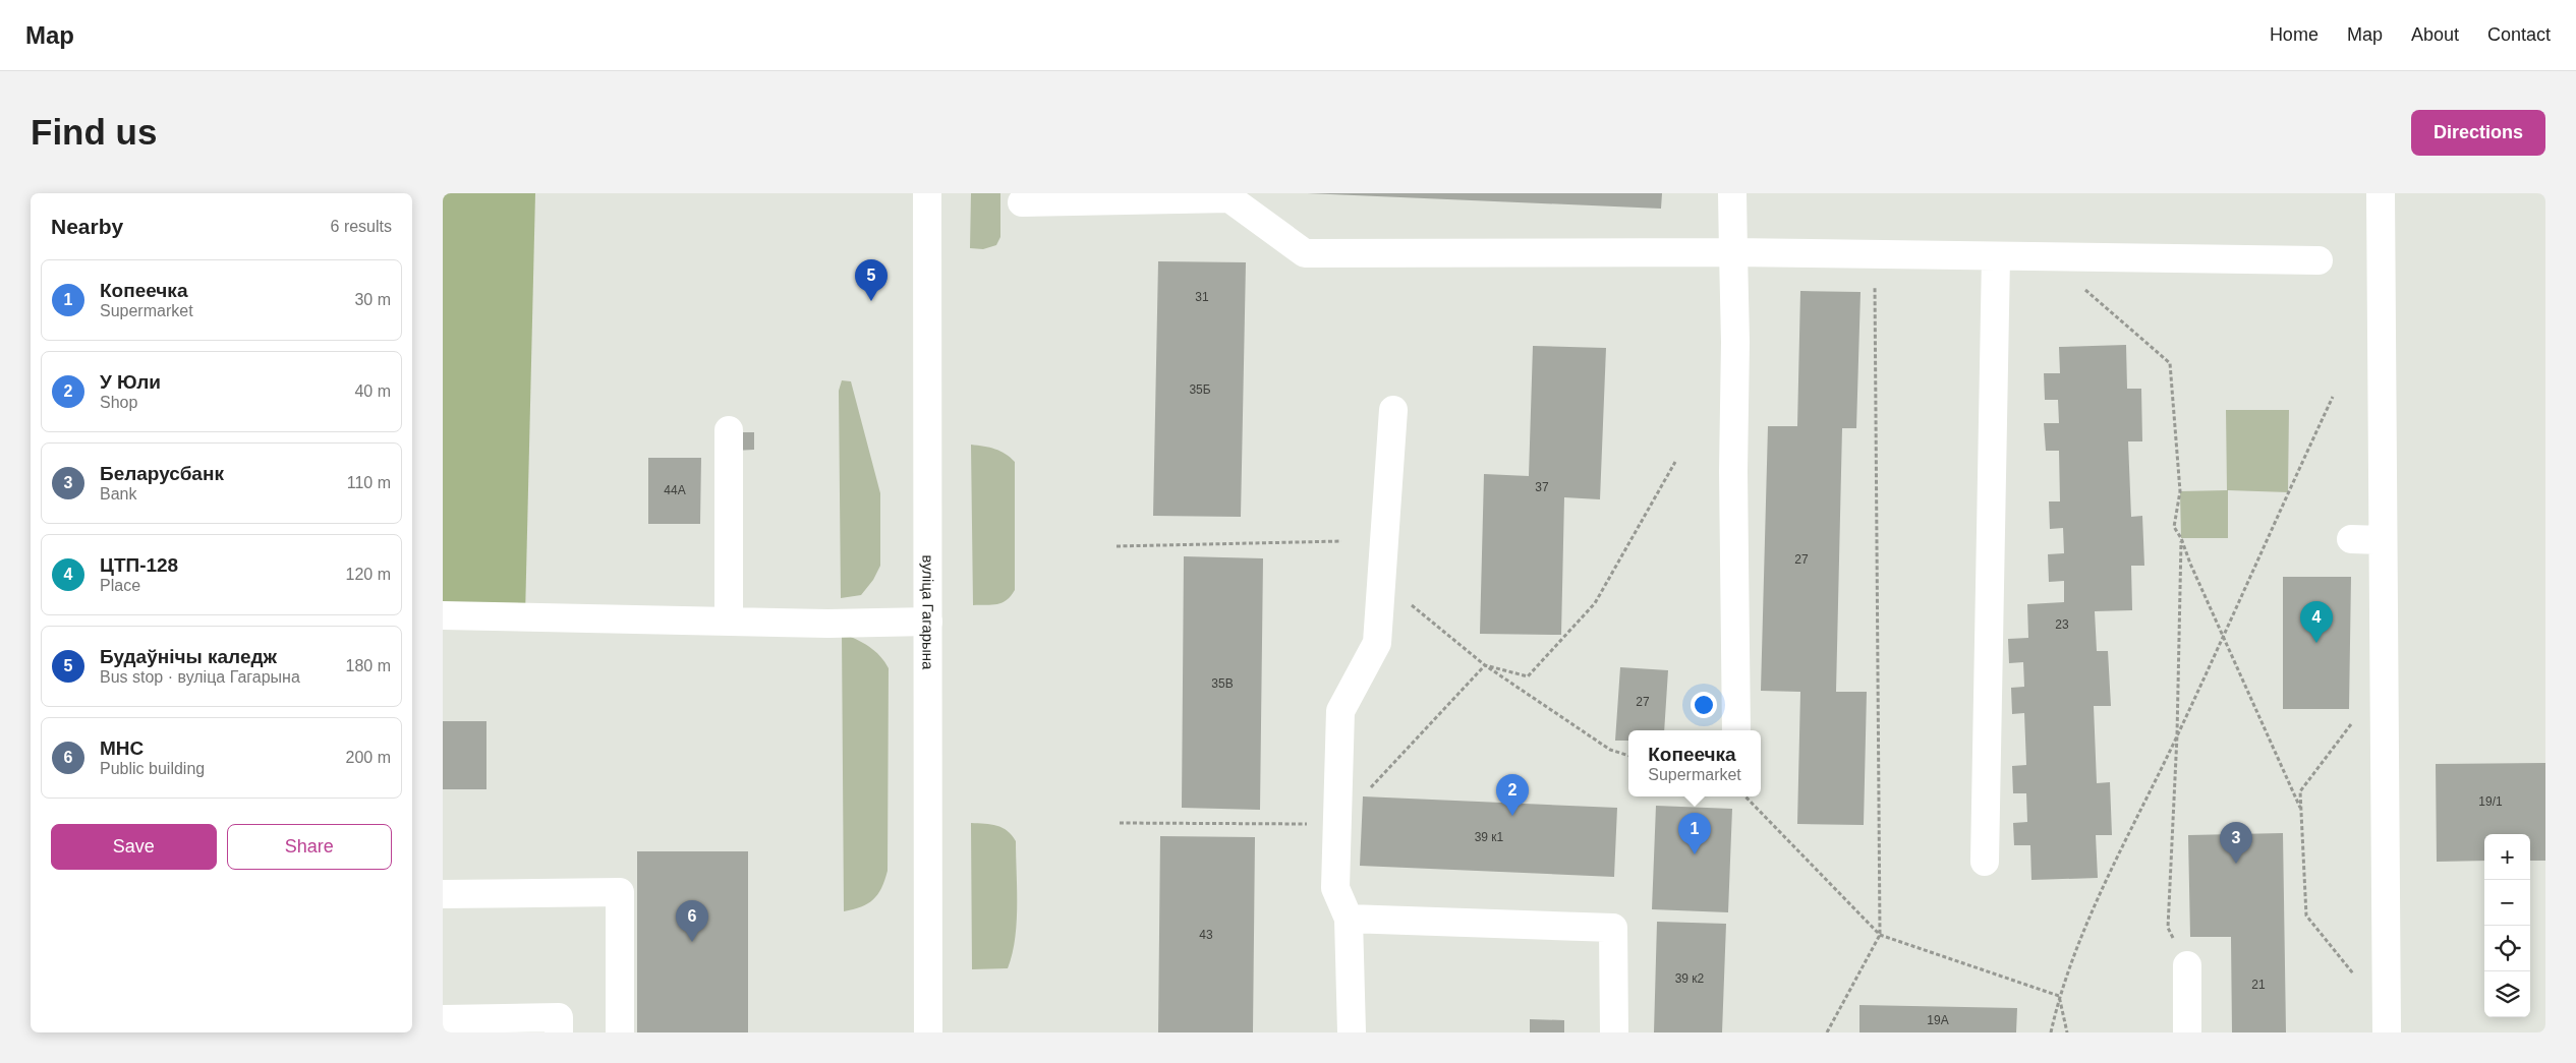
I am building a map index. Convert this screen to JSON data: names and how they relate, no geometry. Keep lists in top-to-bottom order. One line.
{"streets":{"main road":["вуліца Гагарына"]},"house_numbers":["31","35Б","37","44А","27","23","35В","27","19/1","39 к1","43","39 к2","21","19А"],"page":{"header":"Map","nav":["Home","Map","About","Contact"],"buttons":["Directions",["Save","Share"]],"title":"Find us","heading":["Nearby","6 results"],"list":[{"mark":"1","name":"Копеечка","note":"Supermarket","value":"30 m"},{"mark":"2","name":"У Юли","note":"Shop","value":"40 m"},{"mark":"3","name":"Беларусбанк","note":"Bank","value":"110 m"},{"mark":"4","name":"ЦТП-128","note":"Place","value":"120 m"},{"mark":"5","name":"Будаўнічы каледж","note":"Bus stop · вуліца Гагарына","value":"180 m"},{"mark":"6","name":"МНС","note":"Public building","value":"200 m"}],"pins":["5","4","2","1","3","6"],"popup":["Копеечка","Supermarket"],"map_buttons":["+","−"]}}
